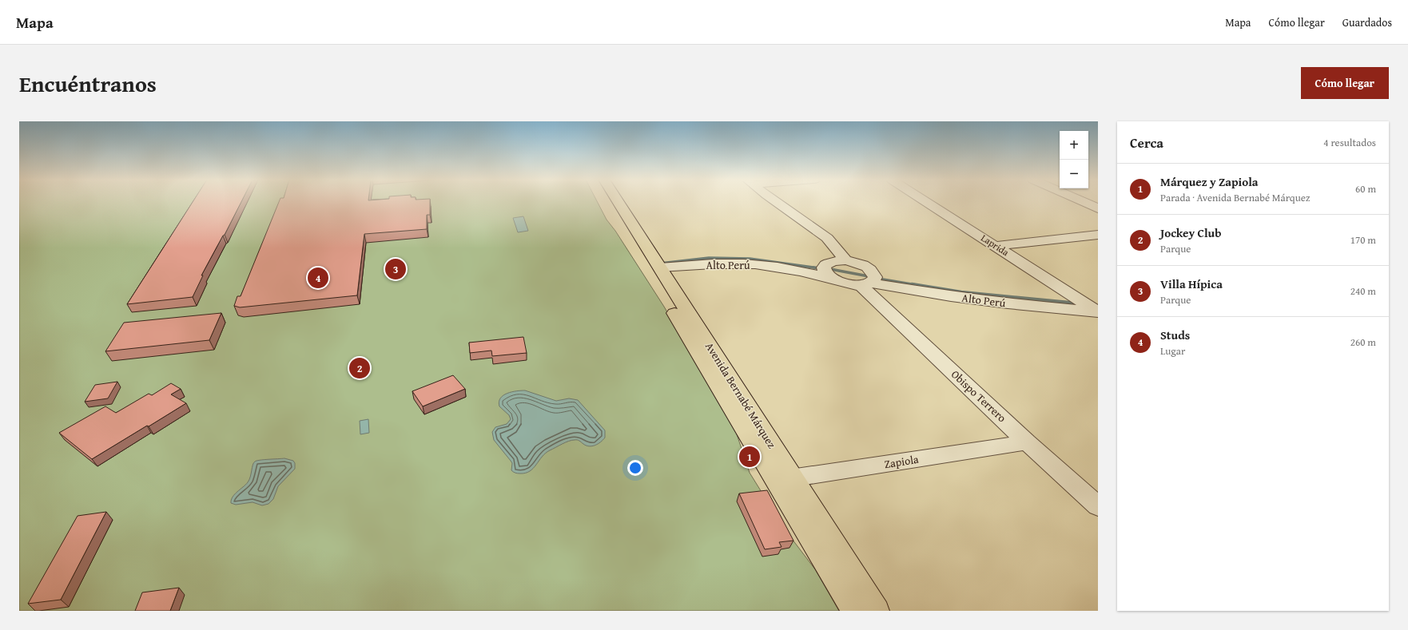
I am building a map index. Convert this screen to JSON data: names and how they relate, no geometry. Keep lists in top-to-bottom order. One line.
{"streets":{"main road":["Avenida Bernabé Márquez"],"street":["Laprida","Alto Perú","Obispo Terrero","Zapiola"]},"crossings":[["Laprida","Alto Perú"],["Alto Perú","Avenida Bernabé Márquez"],["Alto Perú","Obispo Terrero"],["Avenida Bernabé Márquez","Zapiola"],["Obispo Terrero","Zapiola"]],"page":{"header":"Mapa","nav":["Mapa","Cómo llegar","Guardados"],"title":"Encuéntranos","buttons":"Cómo llegar","heading":["Cerca","4 resultados"],"map_buttons":["+","−"],"list":[{"mark":"1","name":"Márquez y Zapiola","note":"Parada · Avenida Bernabé Márquez","value":"60 m"},{"mark":"2","name":"Jockey Club","note":"Parque","value":"170 m"},{"mark":"3","name":"Villa Hípica","note":"Parque","value":"240 m"},{"mark":"4","name":"Studs","note":"Lugar","value":"260 m"}],"pins":["3","4","2","1"]}}
